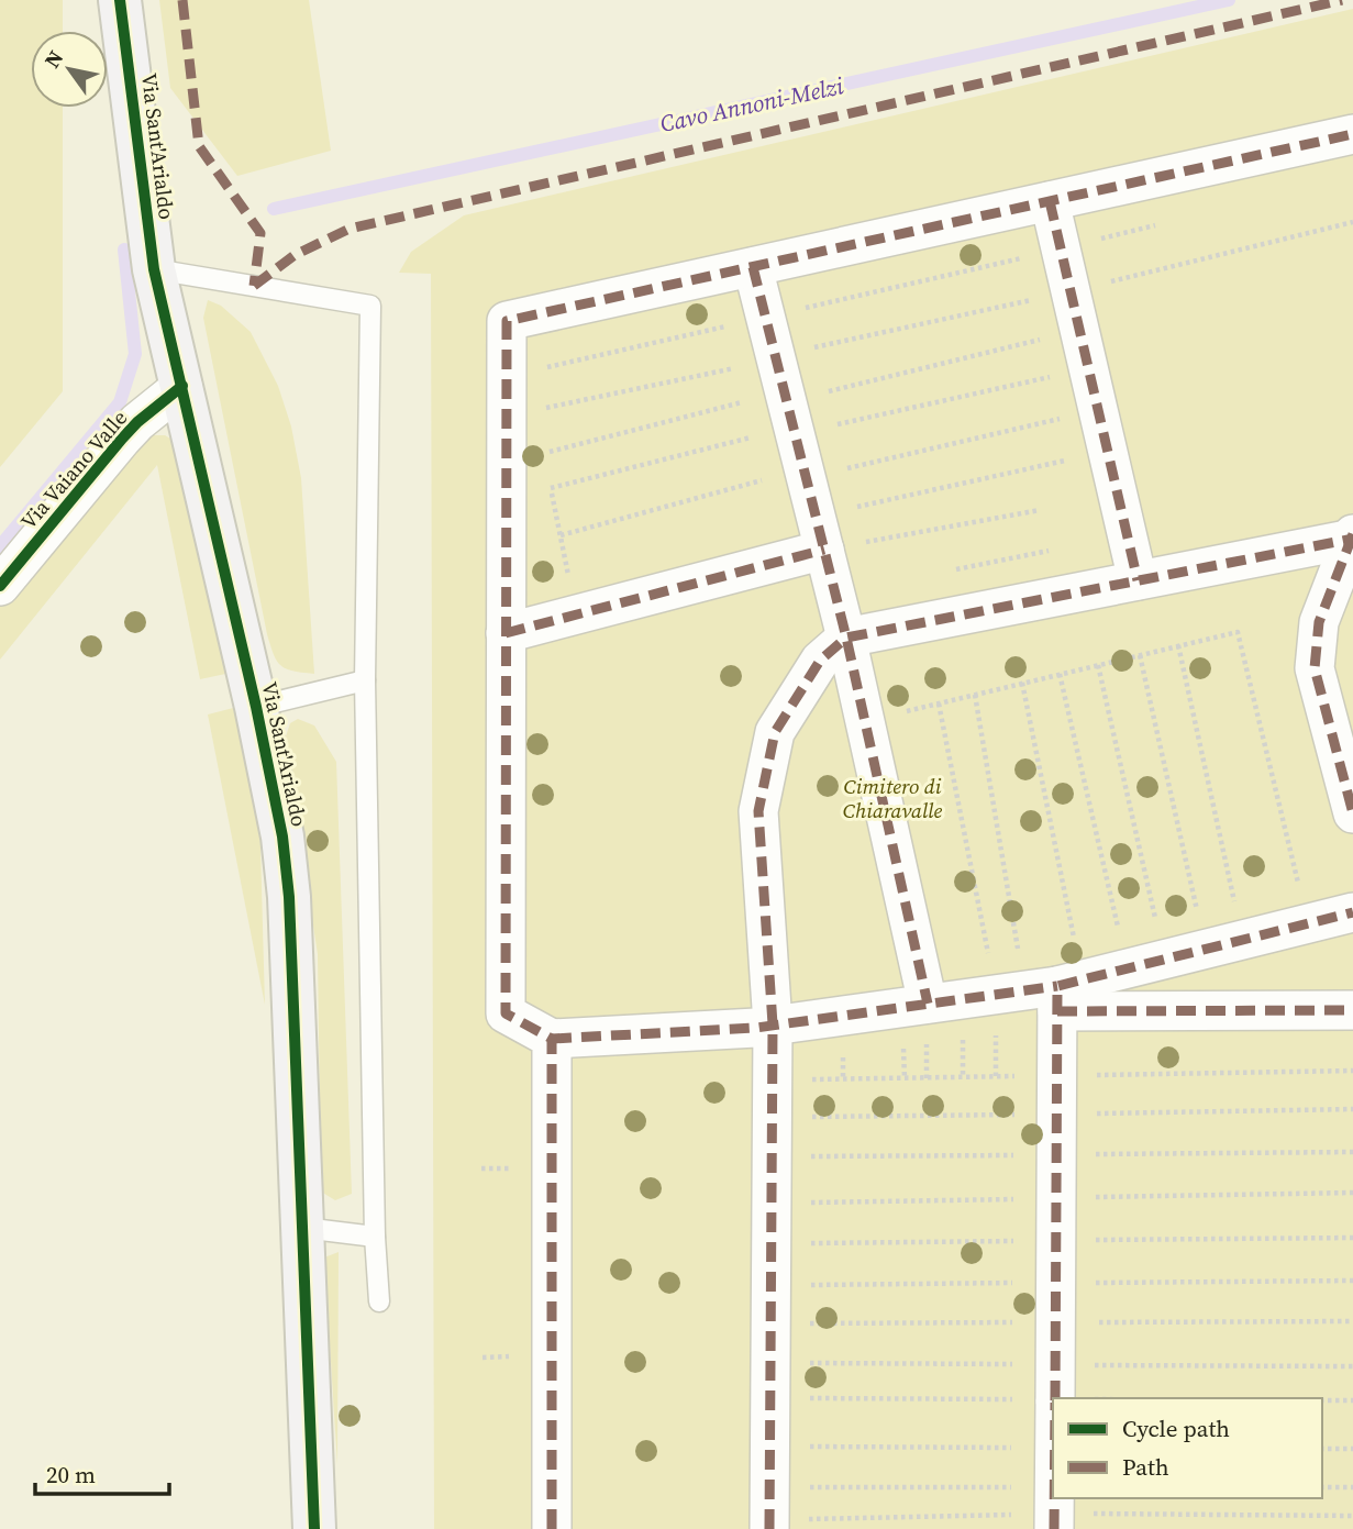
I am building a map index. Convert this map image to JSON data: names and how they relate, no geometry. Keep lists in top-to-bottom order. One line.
{"streets":{"street":["Via Sant'Arialdo","Via Vaiano Valle"]},"crossings":[["Via Sant'Arialdo","Via Vaiano Valle"]],"water":["Cavo Annoni-Melzi"],"parks":["Cimitero di Chiaravalle"],"legend":["Cycle path","Path"],"scale_bar":"20 m","north":"top left"}
